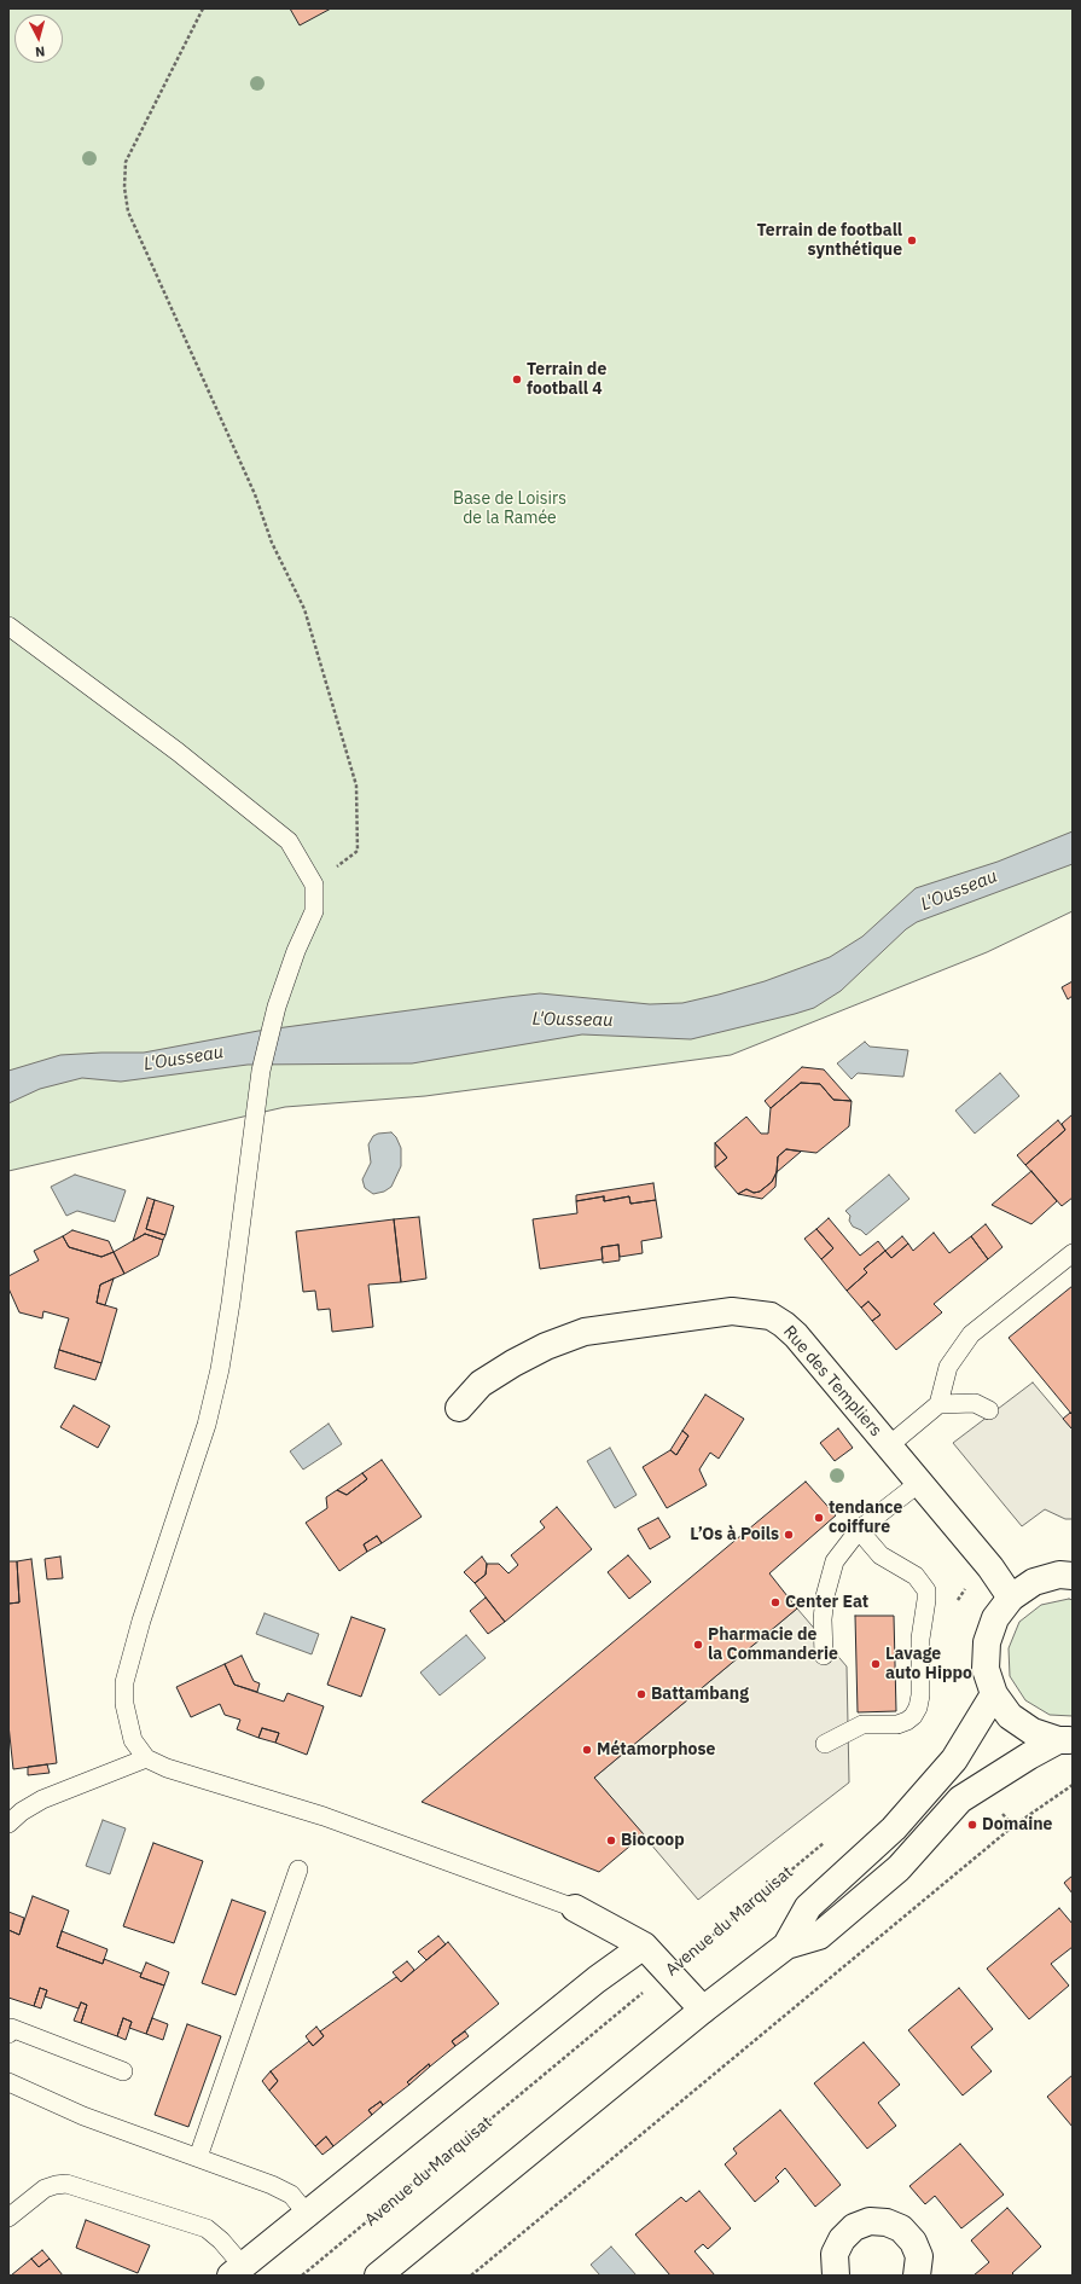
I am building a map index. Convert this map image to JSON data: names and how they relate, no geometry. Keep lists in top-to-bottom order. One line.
{"streets":{"street":["Rue des Templiers"],"path":["Avenue du Marquisat"]},"water":["L'Ousseau"],"parks":["Base de Loisirs de la Ramée"],"places":["Terrain de football synthétique","Terrain de football 4","tendance coiffure","L’Os à Poils","Center Eat","Pharmacie de la Commanderie","Lavage auto Hippo","Battambang","Métamorphose","Domaine","Biocoop"],"north":"bottom"}
